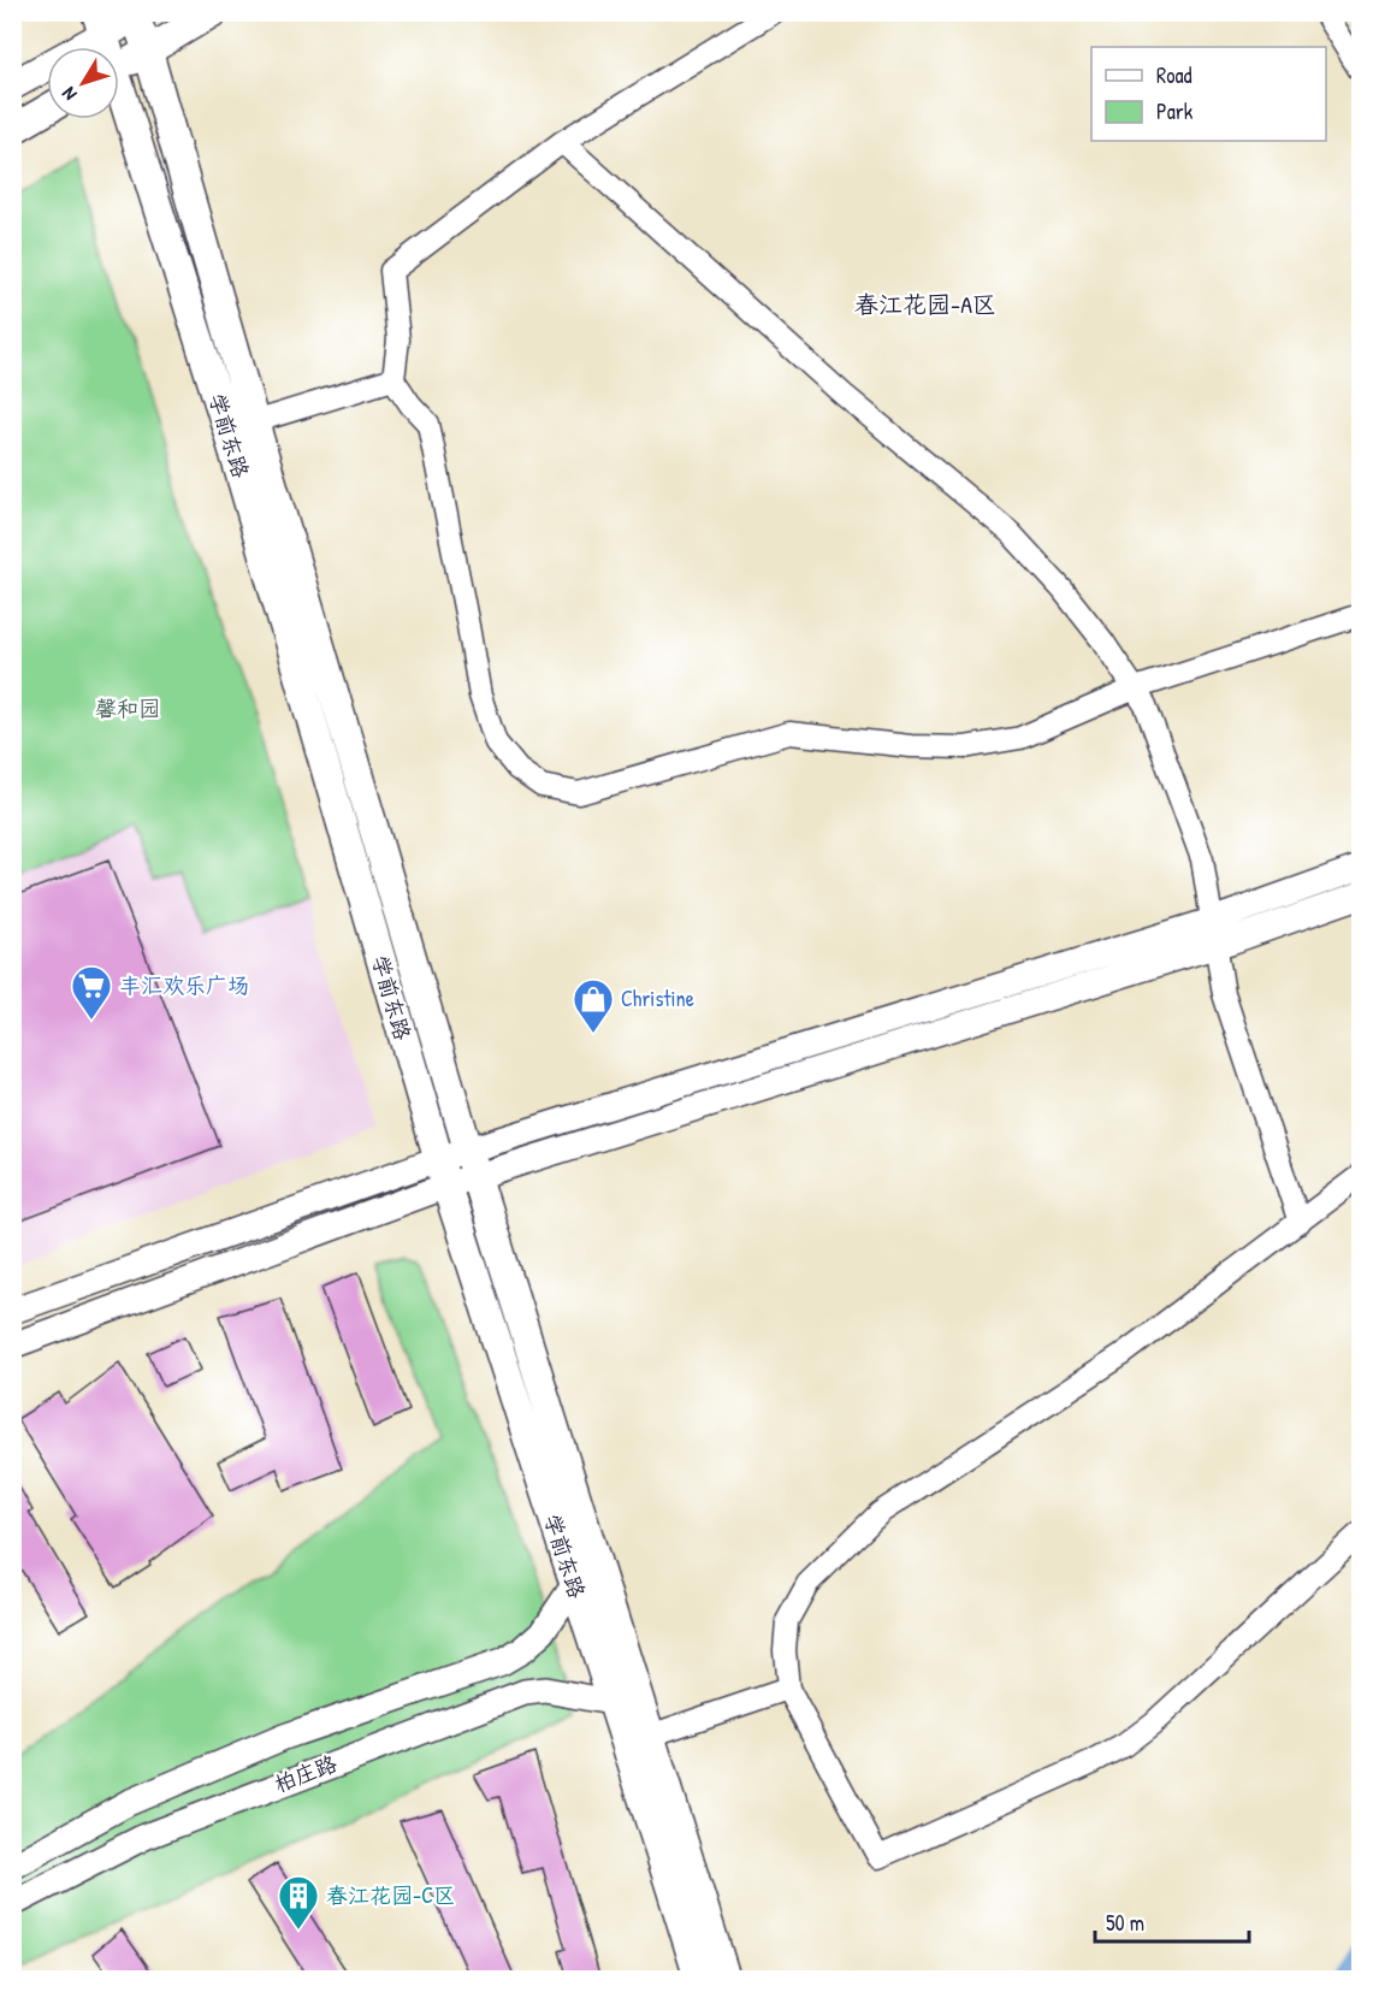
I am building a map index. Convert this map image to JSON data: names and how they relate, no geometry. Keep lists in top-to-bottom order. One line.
{"streets":{"main road":["学前东路"],"street":["柏庄路"]},"crossings":[["学前东路","柏庄路"]],"districts":["春江花园-A区"],"parks":["馨和园"],"places":{"supermarket":["丰汇欢乐广场"],"shop":["Christine"],"building":["春江花园-C区"]},"legend":["Road","Park"],"scale_bar":"50 m","north":"bottom left"}
